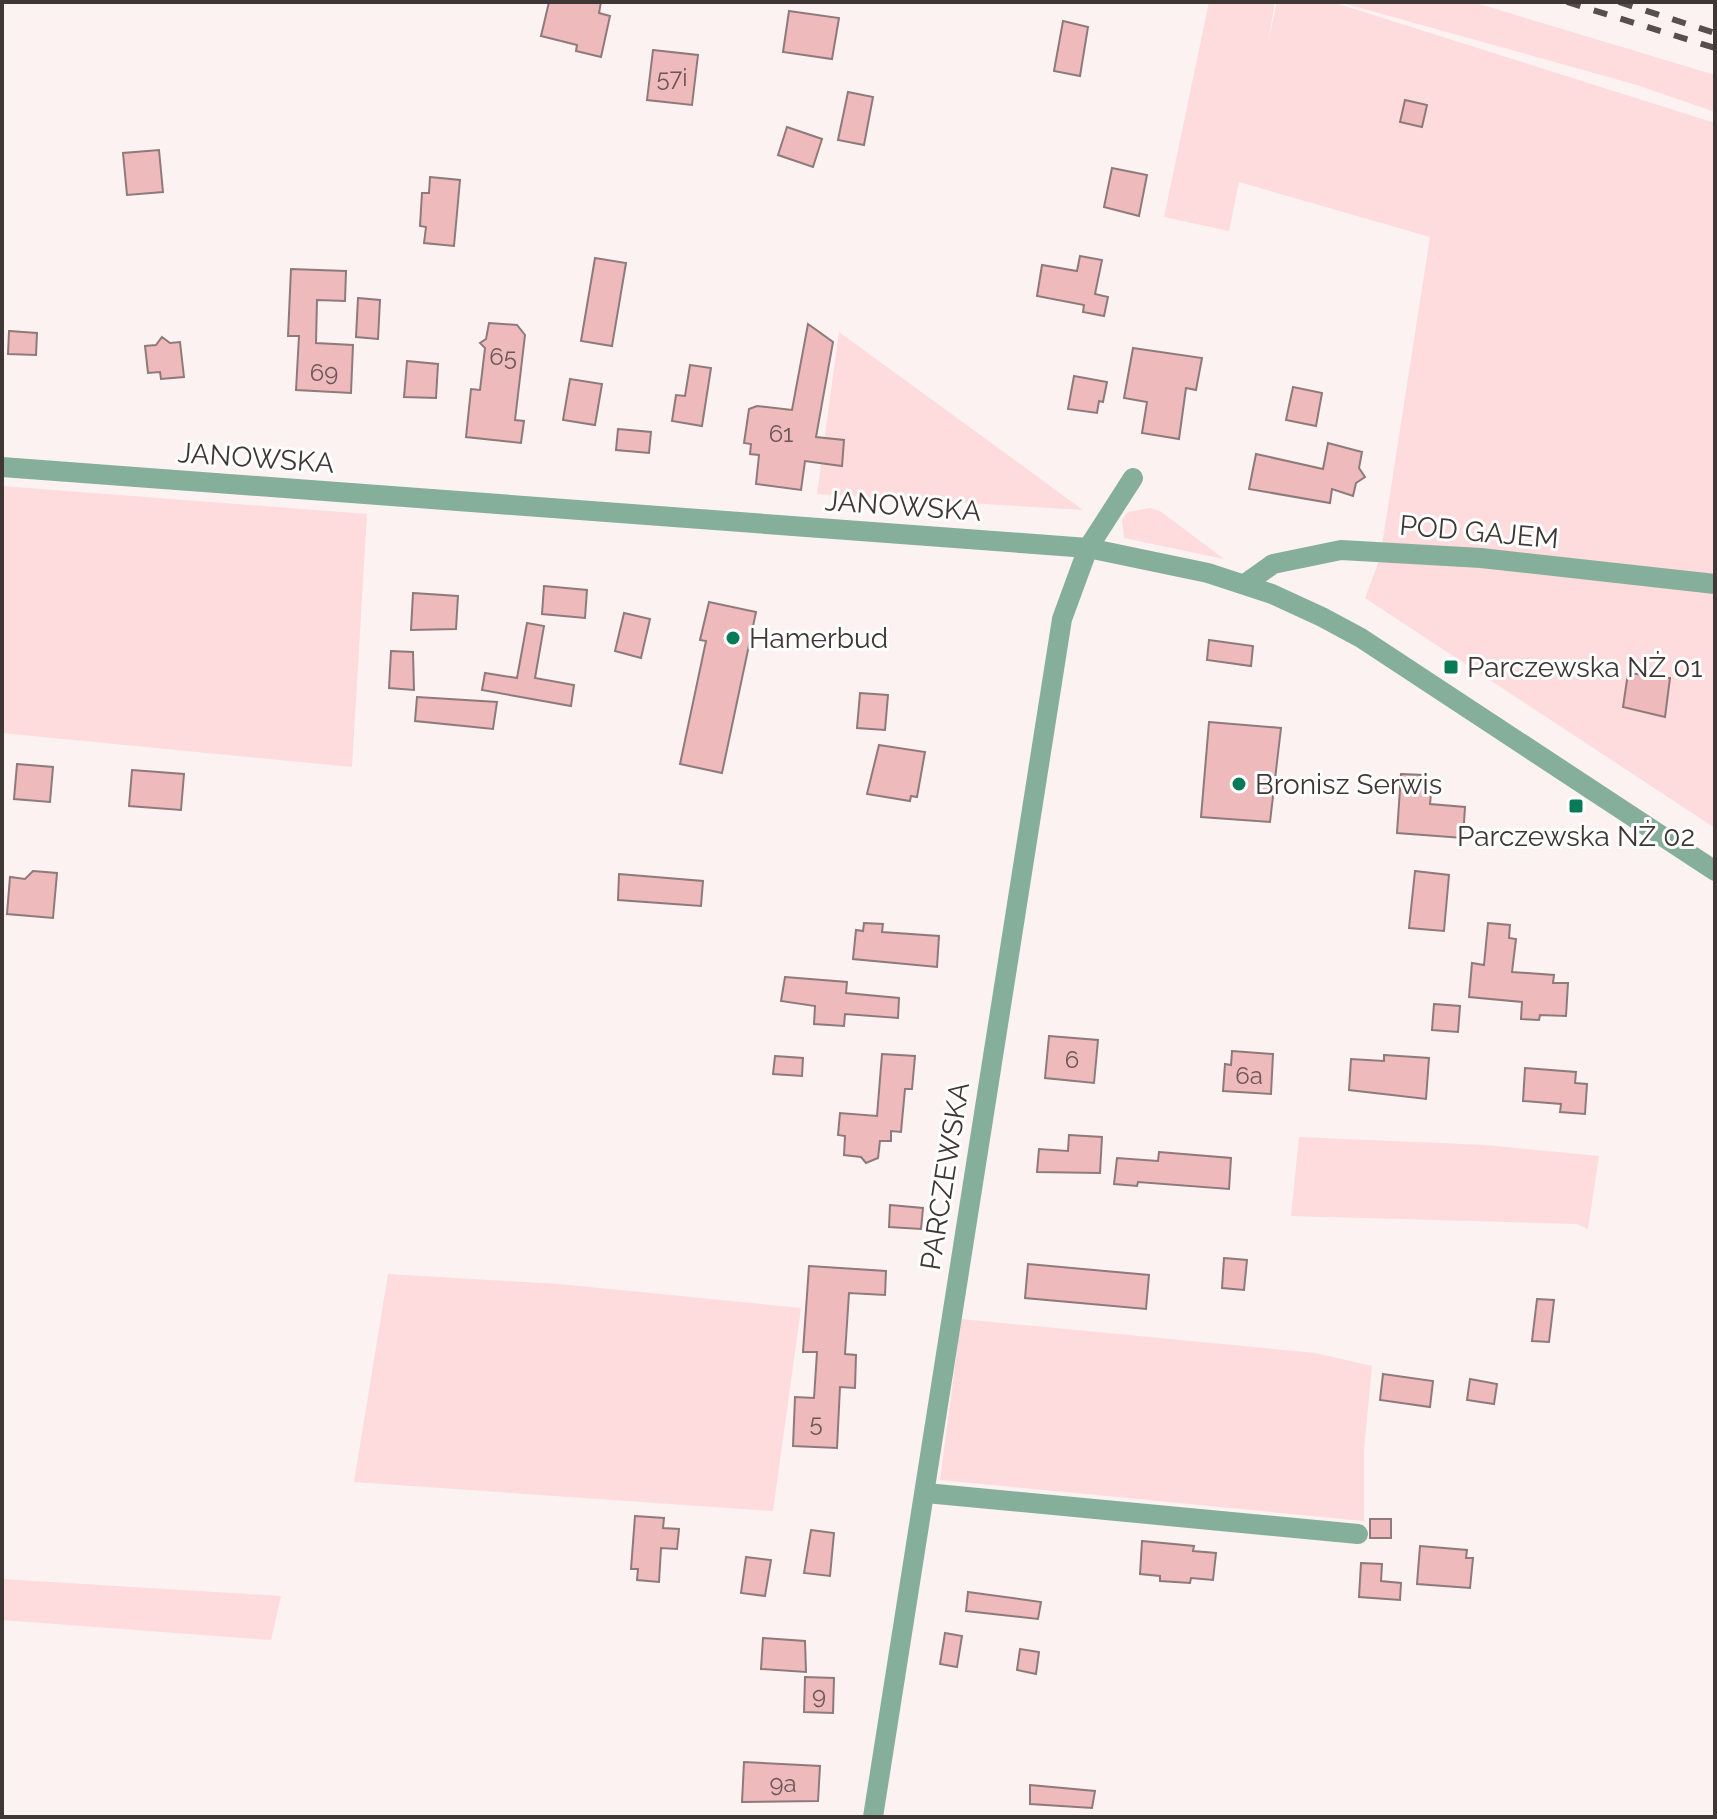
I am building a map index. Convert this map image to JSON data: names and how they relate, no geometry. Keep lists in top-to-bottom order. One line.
{"streets":{"street":["JANOWSKA","POD GAJEM","PARCZEWSKA"]},"crossings":[["JANOWSKA","POD GAJEM"],["JANOWSKA","PARCZEWSKA"]],"places":{"other":["Hamerbud","Bronisz Serwis"],"transit":["Parczewska NŻ 01","Parczewska NŻ 02"]},"house_numbers":["57i","65","69","61","6","6a","5","9","9a"]}
